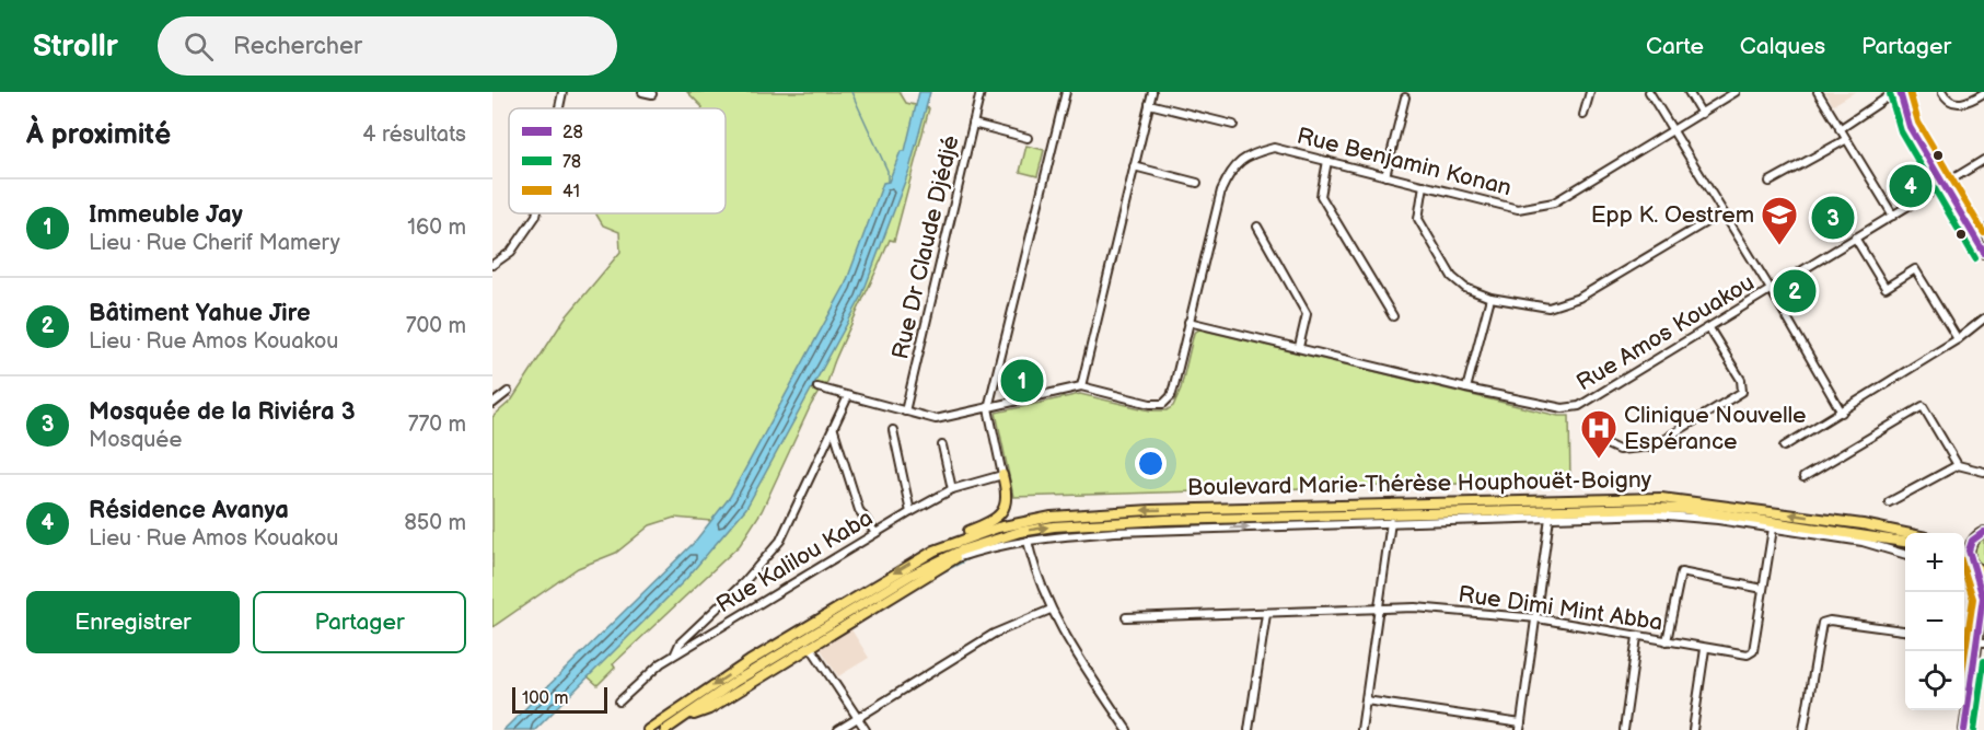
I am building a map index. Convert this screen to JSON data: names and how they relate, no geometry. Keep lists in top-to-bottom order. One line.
{"streets":{"main road":["Boulevard Marie-Thérèse Houphouët-Boigny"],"street":["Rue Benjamin Konan","Rue Dr Claude Djédjé","Rue Amos Kouakou","Rue Kalilou Kaba","Rue Dimi Mint Abba"]},"crossings":[["Rue Benjamin Konan","Rue Amos Kouakou"]],"places":{"school or university":["Epp K. Oestrem"],"hospital":["Clinique Nouvelle Espérance"]},"lines":["transit line 28","transit line 41","transit line 78"],"legend":["28","78","41"],"scale_bar":"100 m","page":{"header":"Strollr","search":"Rechercher","nav":["Carte","Calques","Partager"],"heading":["À proximité","4 résultats"],"pins":["4","3","2","1"],"list":[{"mark":"1","name":"Immeuble Jay","note":"Lieu · Rue Cherif Mamery","value":"160 m"},{"mark":"2","name":"Bâtiment Yahue Jire","note":"Lieu · Rue Amos Kouakou","value":"700 m"},{"mark":"3","name":"Mosquée de la Riviéra 3","note":"Mosquée","value":"770 m"},{"mark":"4","name":"Résidence Avanya","note":"Lieu · Rue Amos Kouakou","value":"850 m"}],"map_buttons":["+","−"],"buttons":["Enregistrer","Partager"],"scale":"100 m"}}
